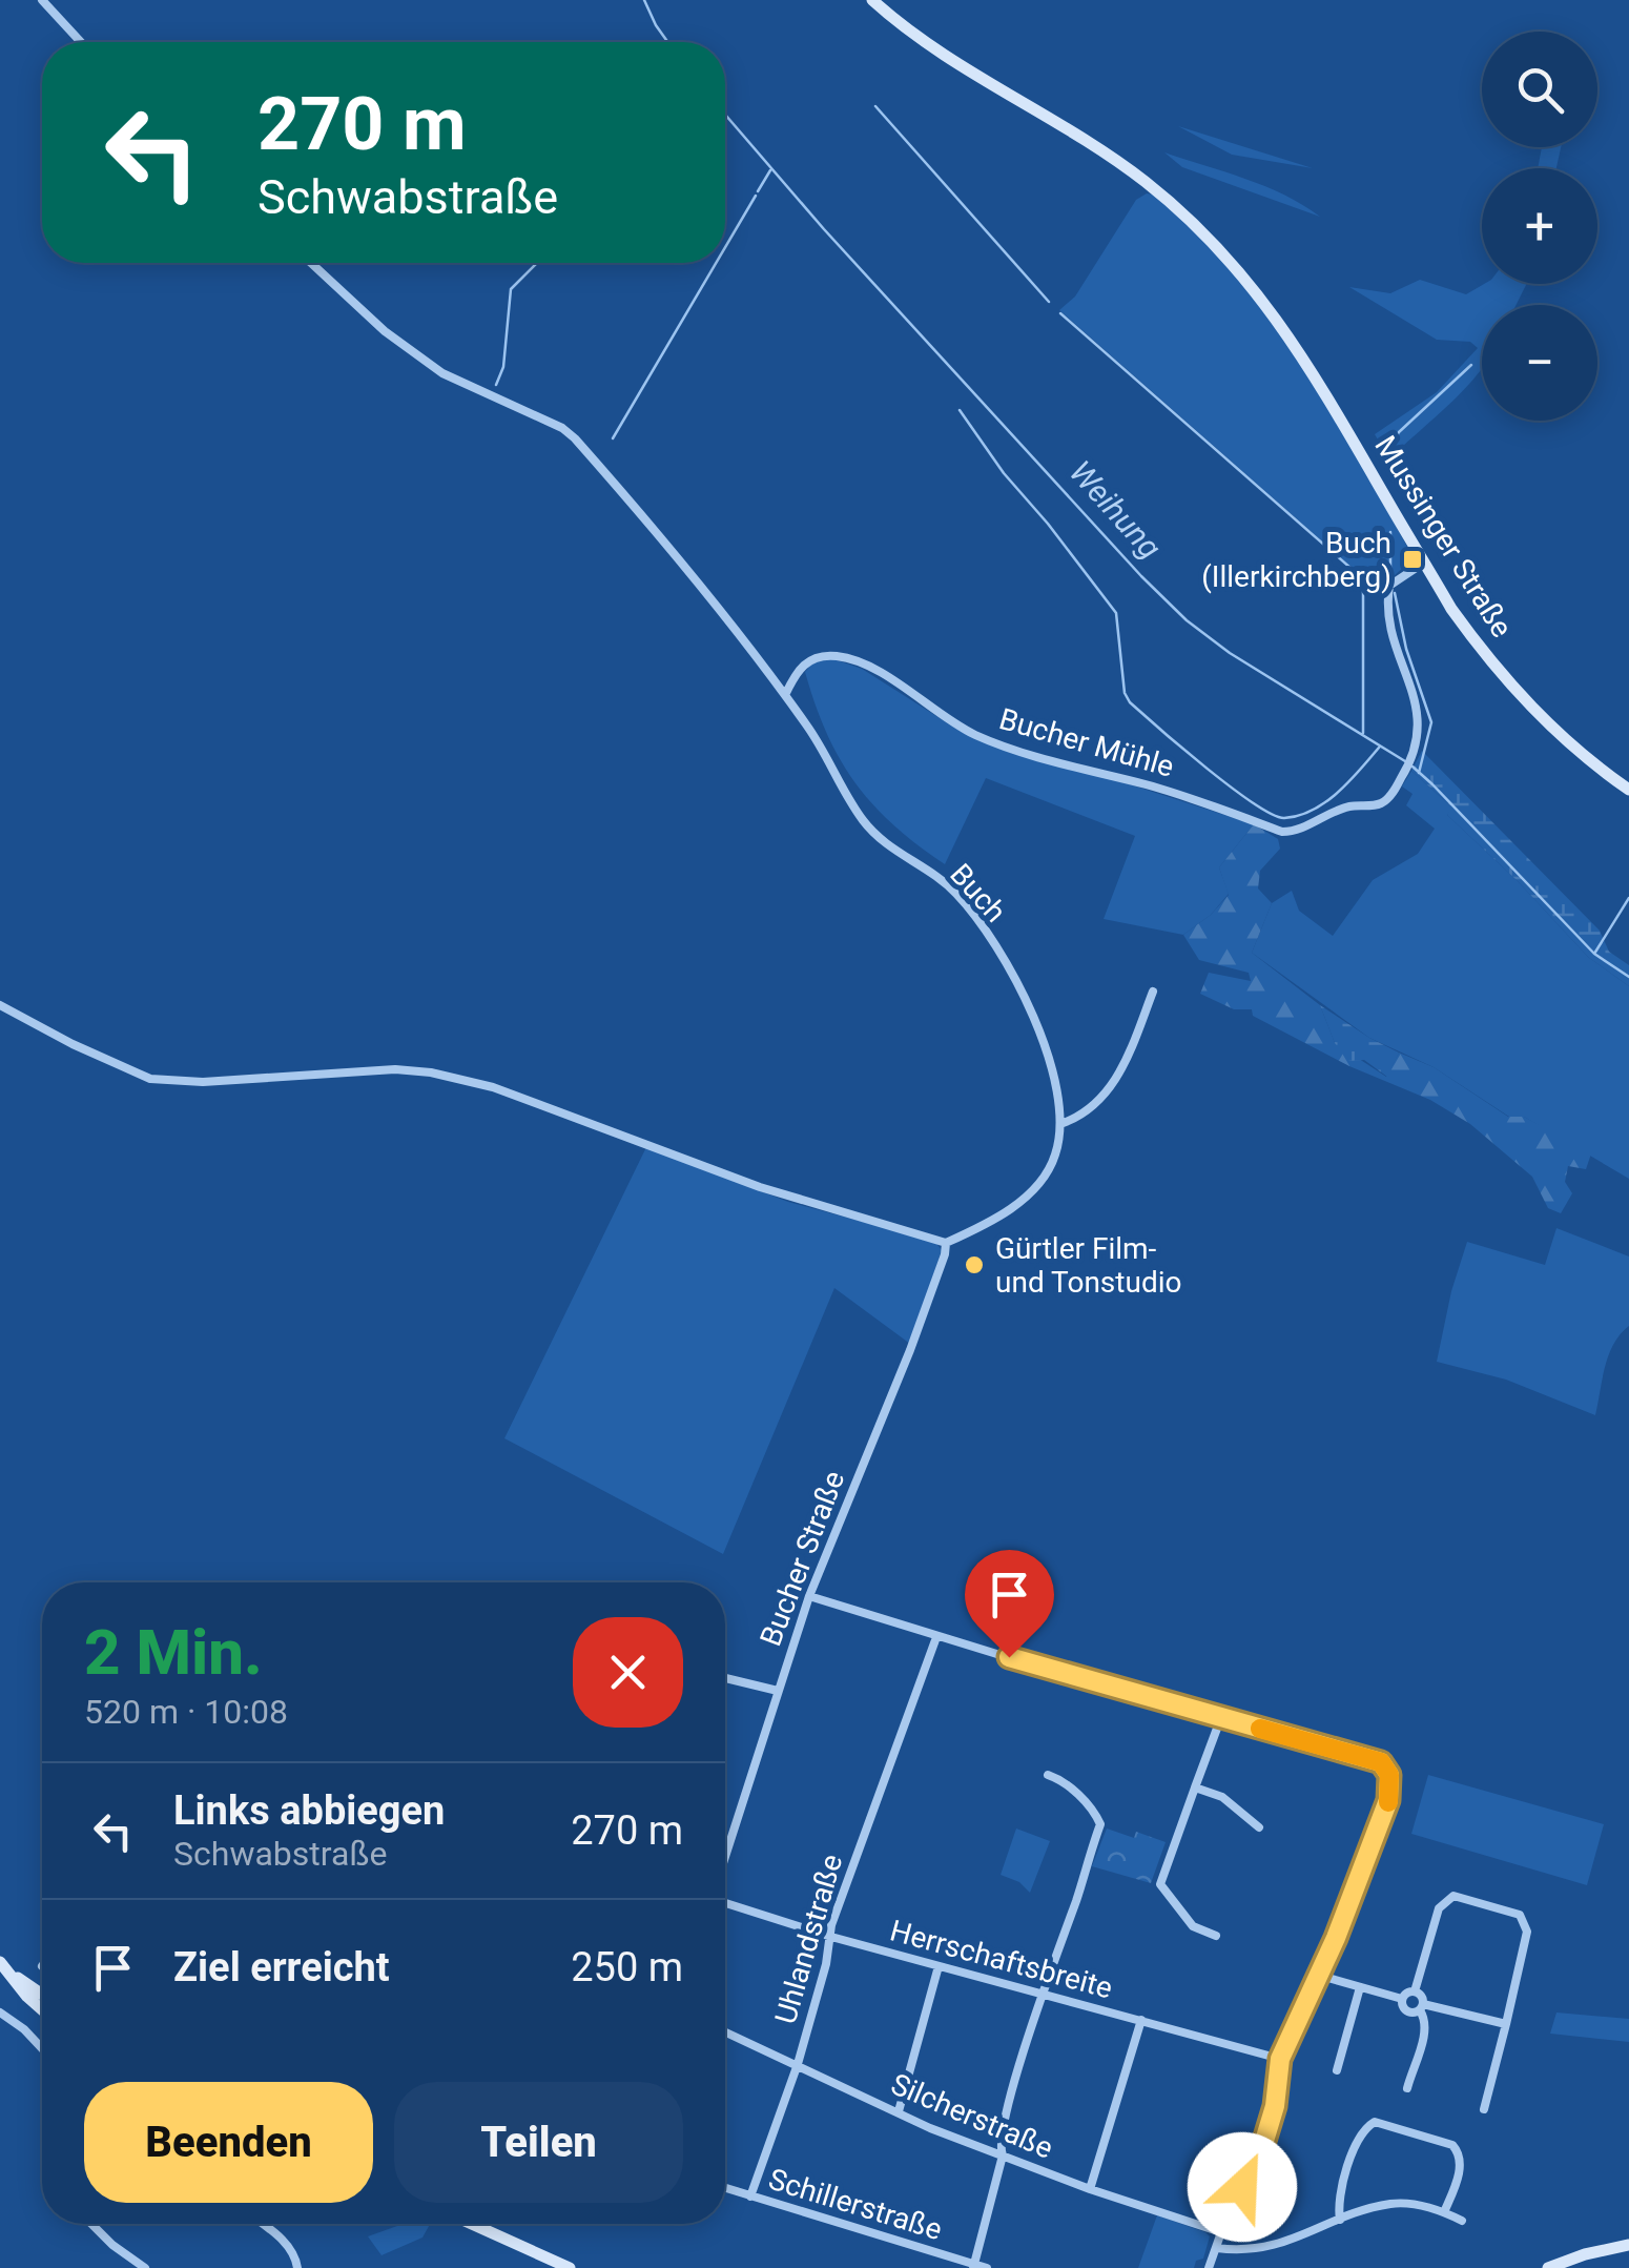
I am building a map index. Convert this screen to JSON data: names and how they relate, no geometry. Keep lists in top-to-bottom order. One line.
{"streets":{"street":["Mussinger Straße","Bucher Mühle","Buch","Bucher Straße","Uhlandstraße","Herrschaftsbreite","Silcherstraße","Schillerstraße"]},"crossings":[["Mussinger Straße","Bucher Mühle"],["Bucher Mühle","Buch"],["Uhlandstraße","Herrschaftsbreite"],["Uhlandstraße","Silcherstraße"],["Uhlandstraße","Schillerstraße"]],"water":["Weihung"],"places":{"transit":["Buch (Illerkirchberg)"],"other":["Gürtler Film- und Tonstudio"]},"page":{"map_buttons":["+","−"],"turn":["270 m","Schwabstraße"],"heading":["2 Min.","520 m · 10:08"],"list":[{"name":"Links abbiegen","note":"Schwabstraße","value":"270 m"},{"name":"Ziel erreicht","value":"250 m"}],"buttons":["Beenden","Teilen"]}}
